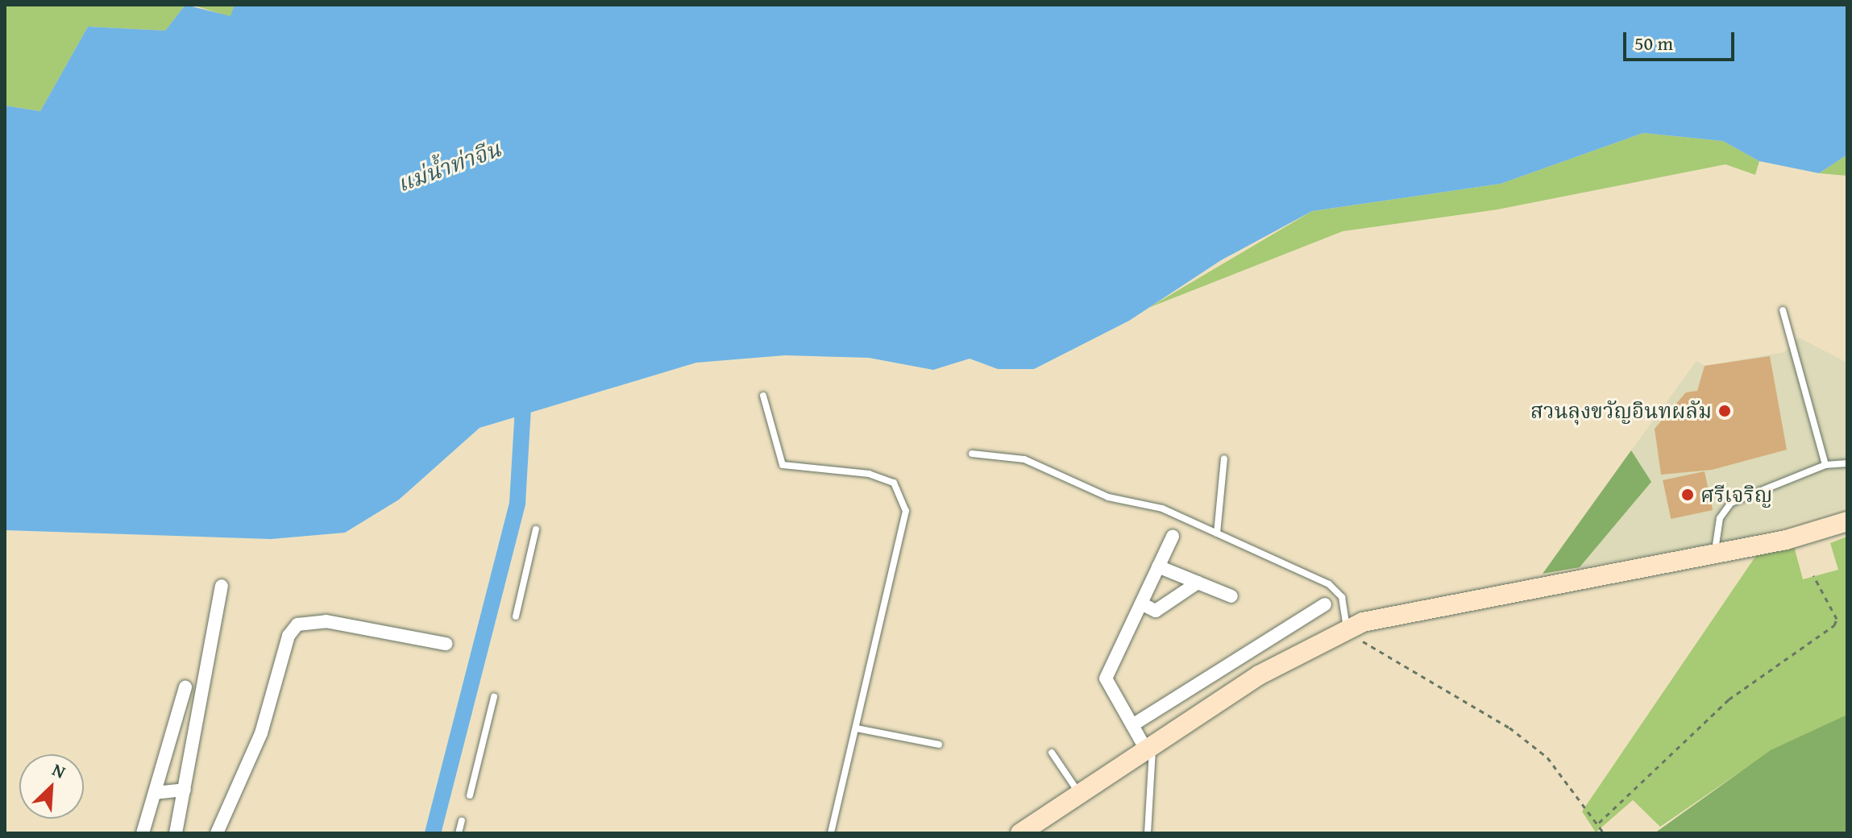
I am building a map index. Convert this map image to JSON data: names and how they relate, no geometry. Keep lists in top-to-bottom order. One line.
{"water":["แม่น้ำท่าจีน"],"places":["สวนลุงขวัญอินทผลัม","ศรีเจริญ"],"scale_bar":"50 m","north":"top right"}
